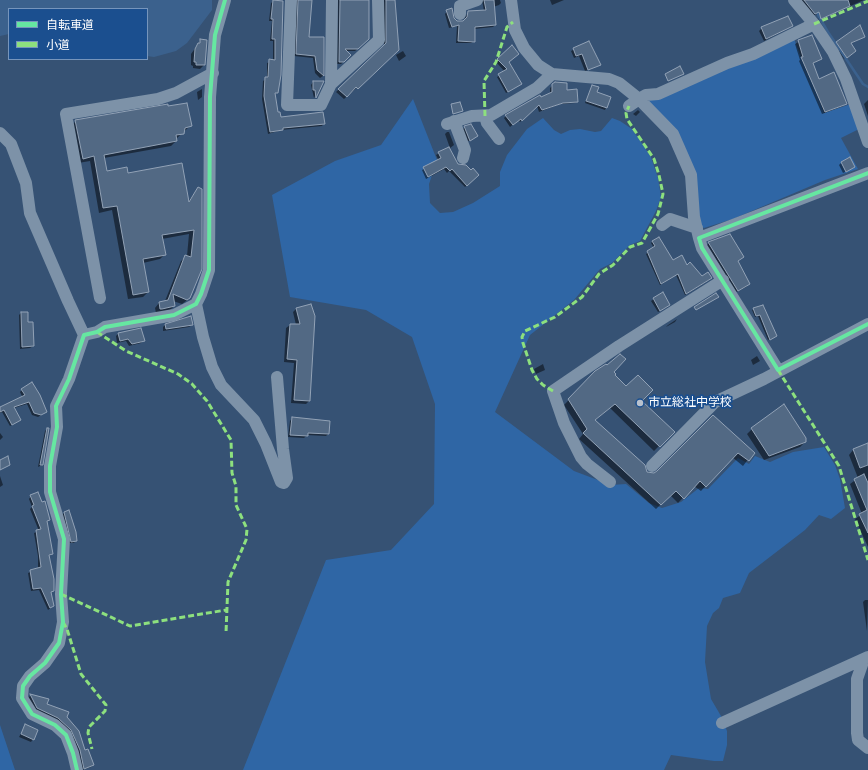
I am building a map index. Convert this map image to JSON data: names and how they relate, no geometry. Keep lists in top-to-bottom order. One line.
{"places":["市立総社中学校"],"legend":["自転車道","小道"]}
